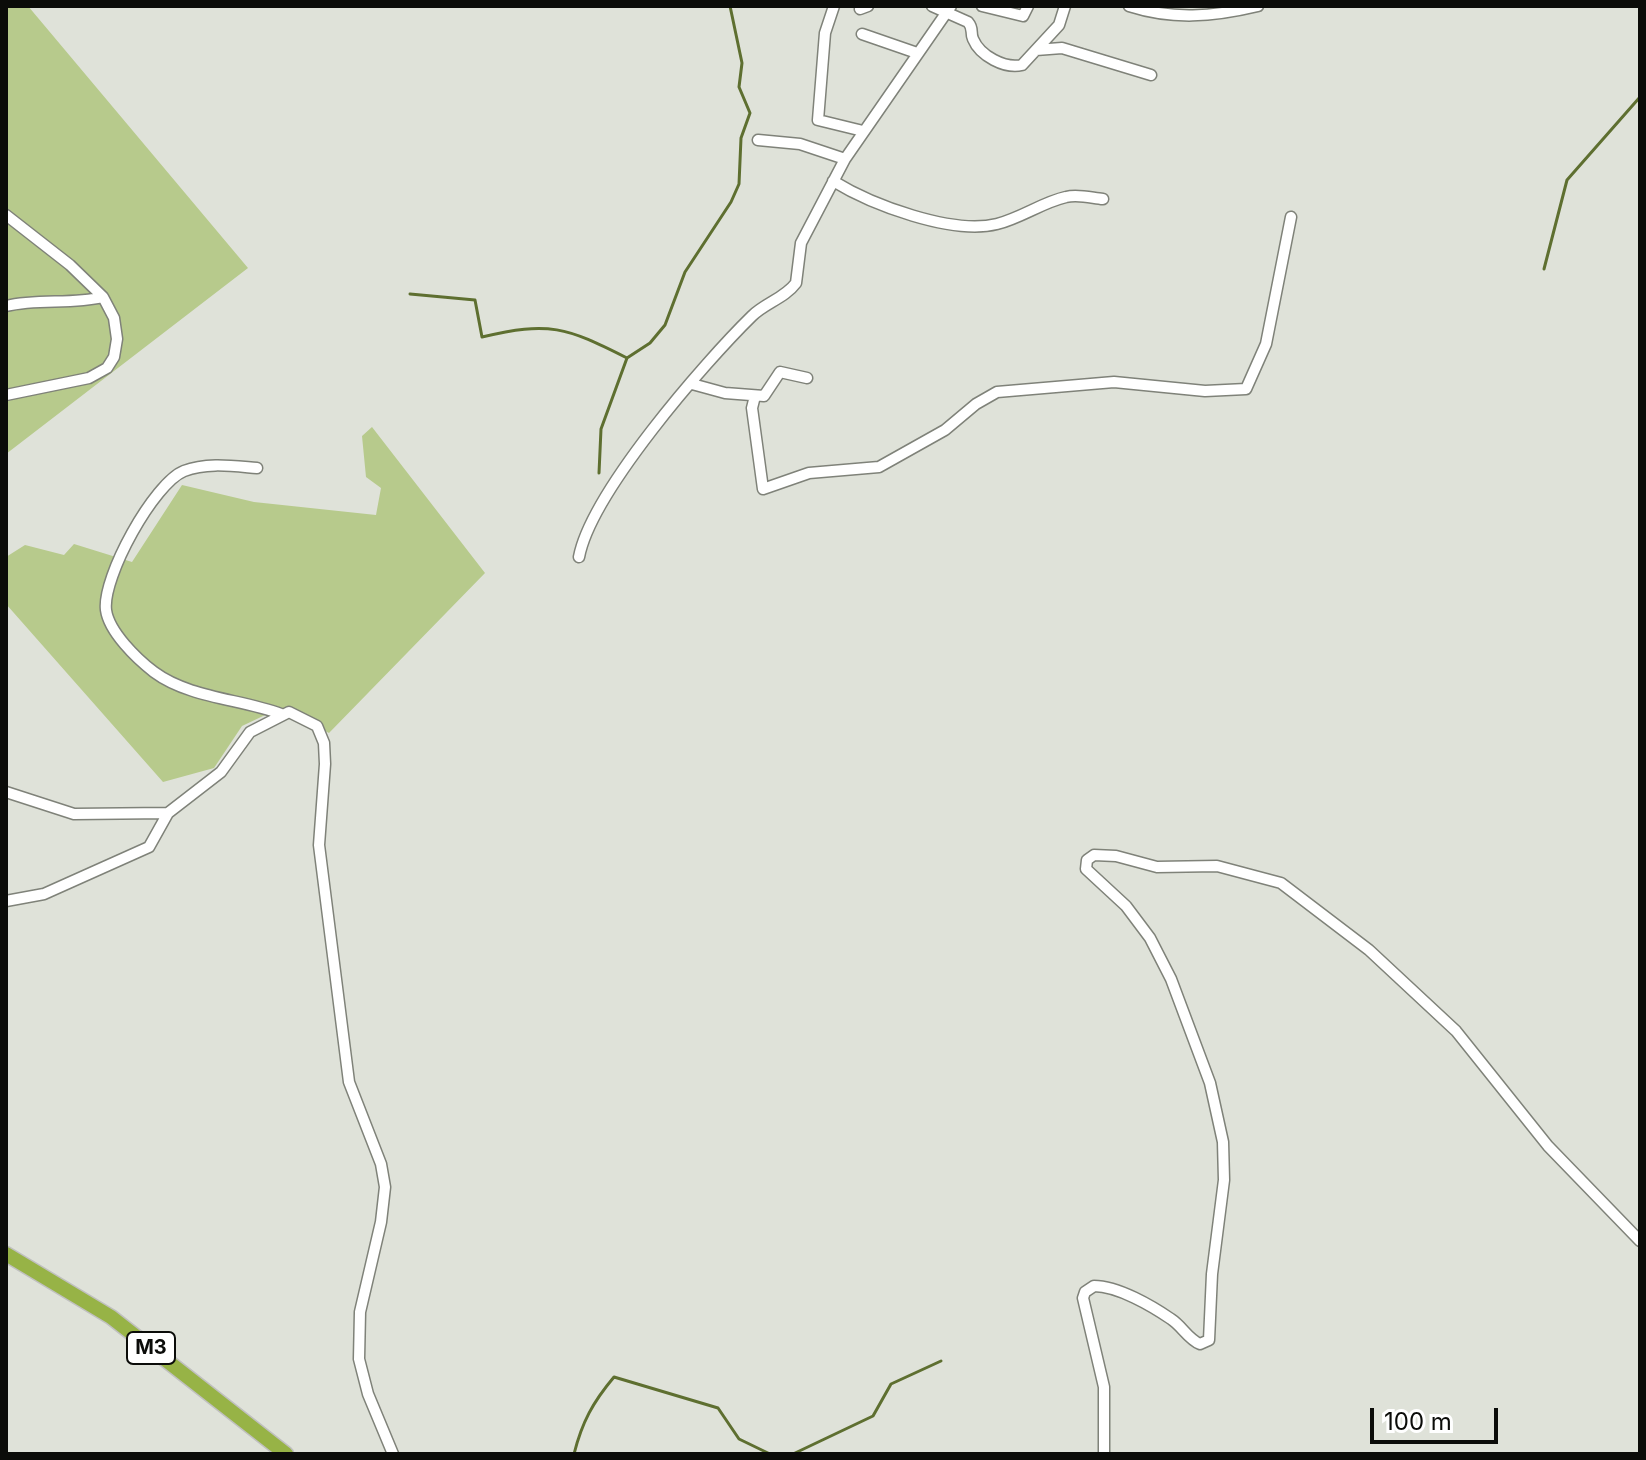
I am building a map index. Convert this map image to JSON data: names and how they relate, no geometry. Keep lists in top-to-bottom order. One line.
{"streets":{"highway":["M3"]},"scale_bar":"100 m"}
